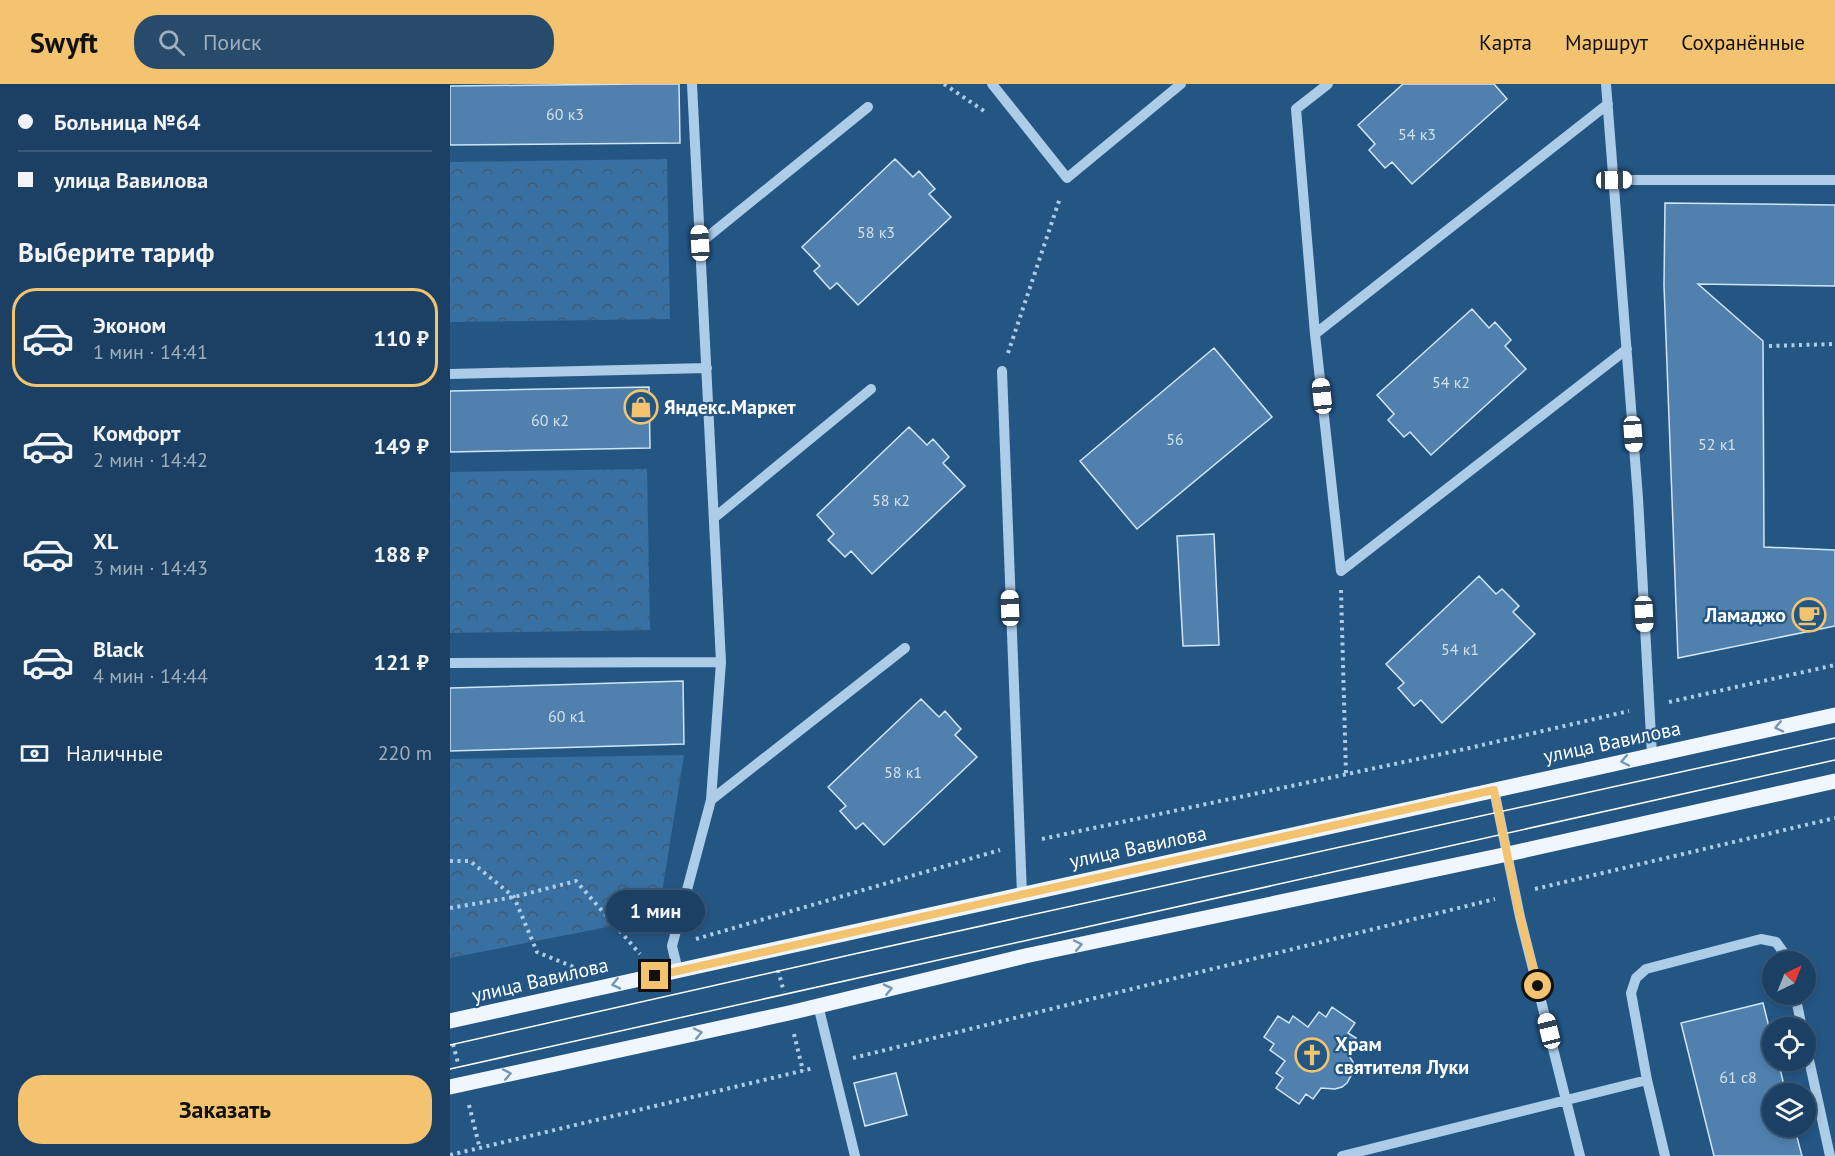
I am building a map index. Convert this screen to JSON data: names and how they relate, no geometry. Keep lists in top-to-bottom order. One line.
{"streets":{"main road":["улица Вавилова"]},"places":{"shop":["Яндекс.Маркет"],"cafe":["Ламаджо"],"church":["Храм святителя Луки"]},"house_numbers":["60 к3","54 к3","58 к3","54 к2","60 к2","56","52 к1","58 к2","54 к1","60 к1","58 к1","61 с8"],"north":"top right","page":{"header":"Swyft","search":"Поиск","nav":["Карта","Маршрут","Сохранённые"],"banner":["Больница №64","улица Вавилова"],"heading":"Выберите тариф","list":[{"name":"Эконом","note":"1 мин · 14:41","value":"110 ₽"},{"name":"Комфорт","note":"2 мин · 14:42","value":"149 ₽"},{"name":"XL","note":"3 мин · 14:43","value":"188 ₽"},{"name":"Black","note":"4 мин · 14:44","value":"121 ₽"}],"pay":["Наличные","220 m"],"bubble":"1 мин","buttons":"Заказать"}}
